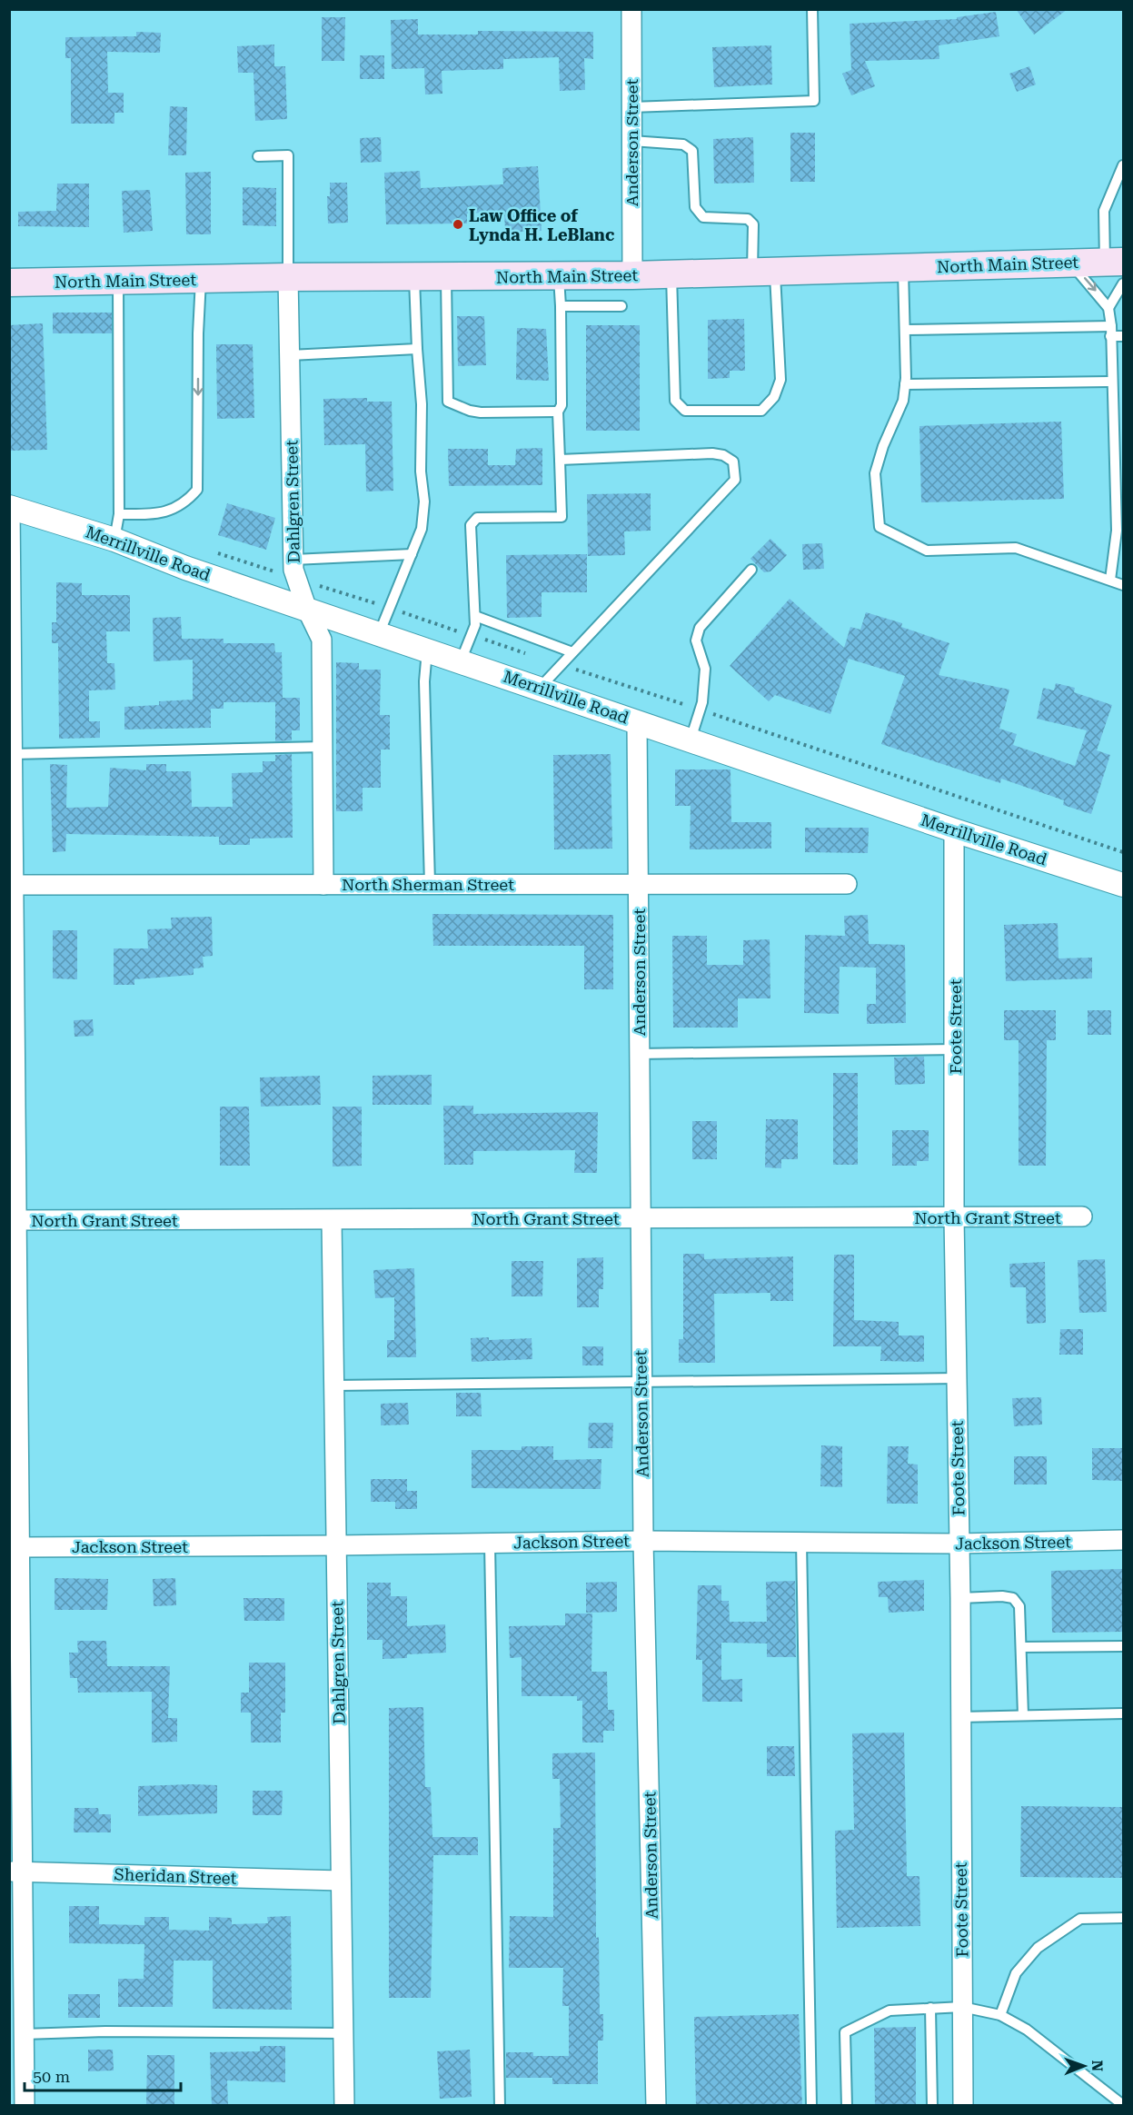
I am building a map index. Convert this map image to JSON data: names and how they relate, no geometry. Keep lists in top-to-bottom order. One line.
{"streets":{"main road":["North Main Street"],"street":["Anderson Street","Dahlgren Street","Merrillville Road","North Sherman Street","Foote Street","North Grant Street","Jackson Street","Sheridan Street"]},"crossings":[["Anderson Street","North Main Street"],["Anderson Street","Merrillville Road"],["Anderson Street","North Sherman Street"],["Anderson Street","North Grant Street"],["Anderson Street","Jackson Street"],["North Main Street","Dahlgren Street"],["Dahlgren Street","Merrillville Road"],["Dahlgren Street","North Sherman Street"],["Dahlgren Street","North Grant Street"],["Dahlgren Street","Jackson Street"],["Dahlgren Street","Sheridan Street"],["Merrillville Road","Foote Street"],["Foote Street","North Grant Street"],["Foote Street","Jackson Street"]],"places":["Law Office of Lynda H. LeBlanc"],"scale_bar":"50 m","north":"right"}
